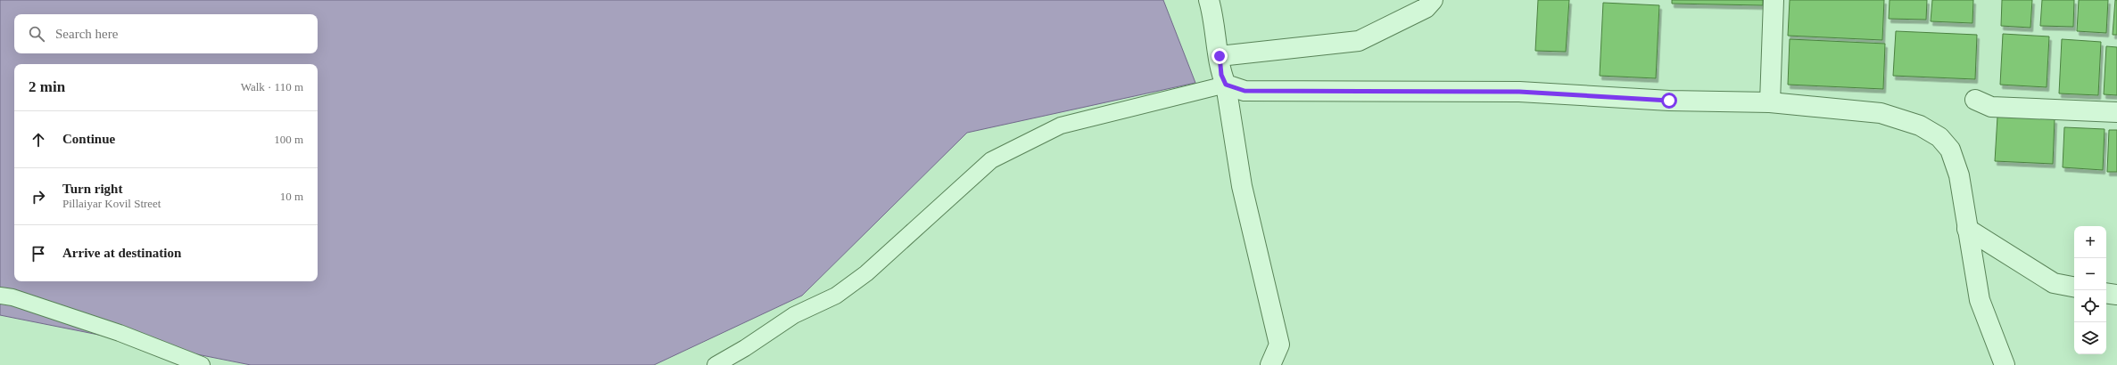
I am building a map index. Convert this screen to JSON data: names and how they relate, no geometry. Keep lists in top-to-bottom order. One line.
{"page":{"search":"Search here","heading":["2 min","Walk · 110 m"],"list":[["Continue","100 m"],["Turn right","Pillaiyar Kovil Street","10 m"],"Arrive at destination"],"map_buttons":["+","−"]}}
